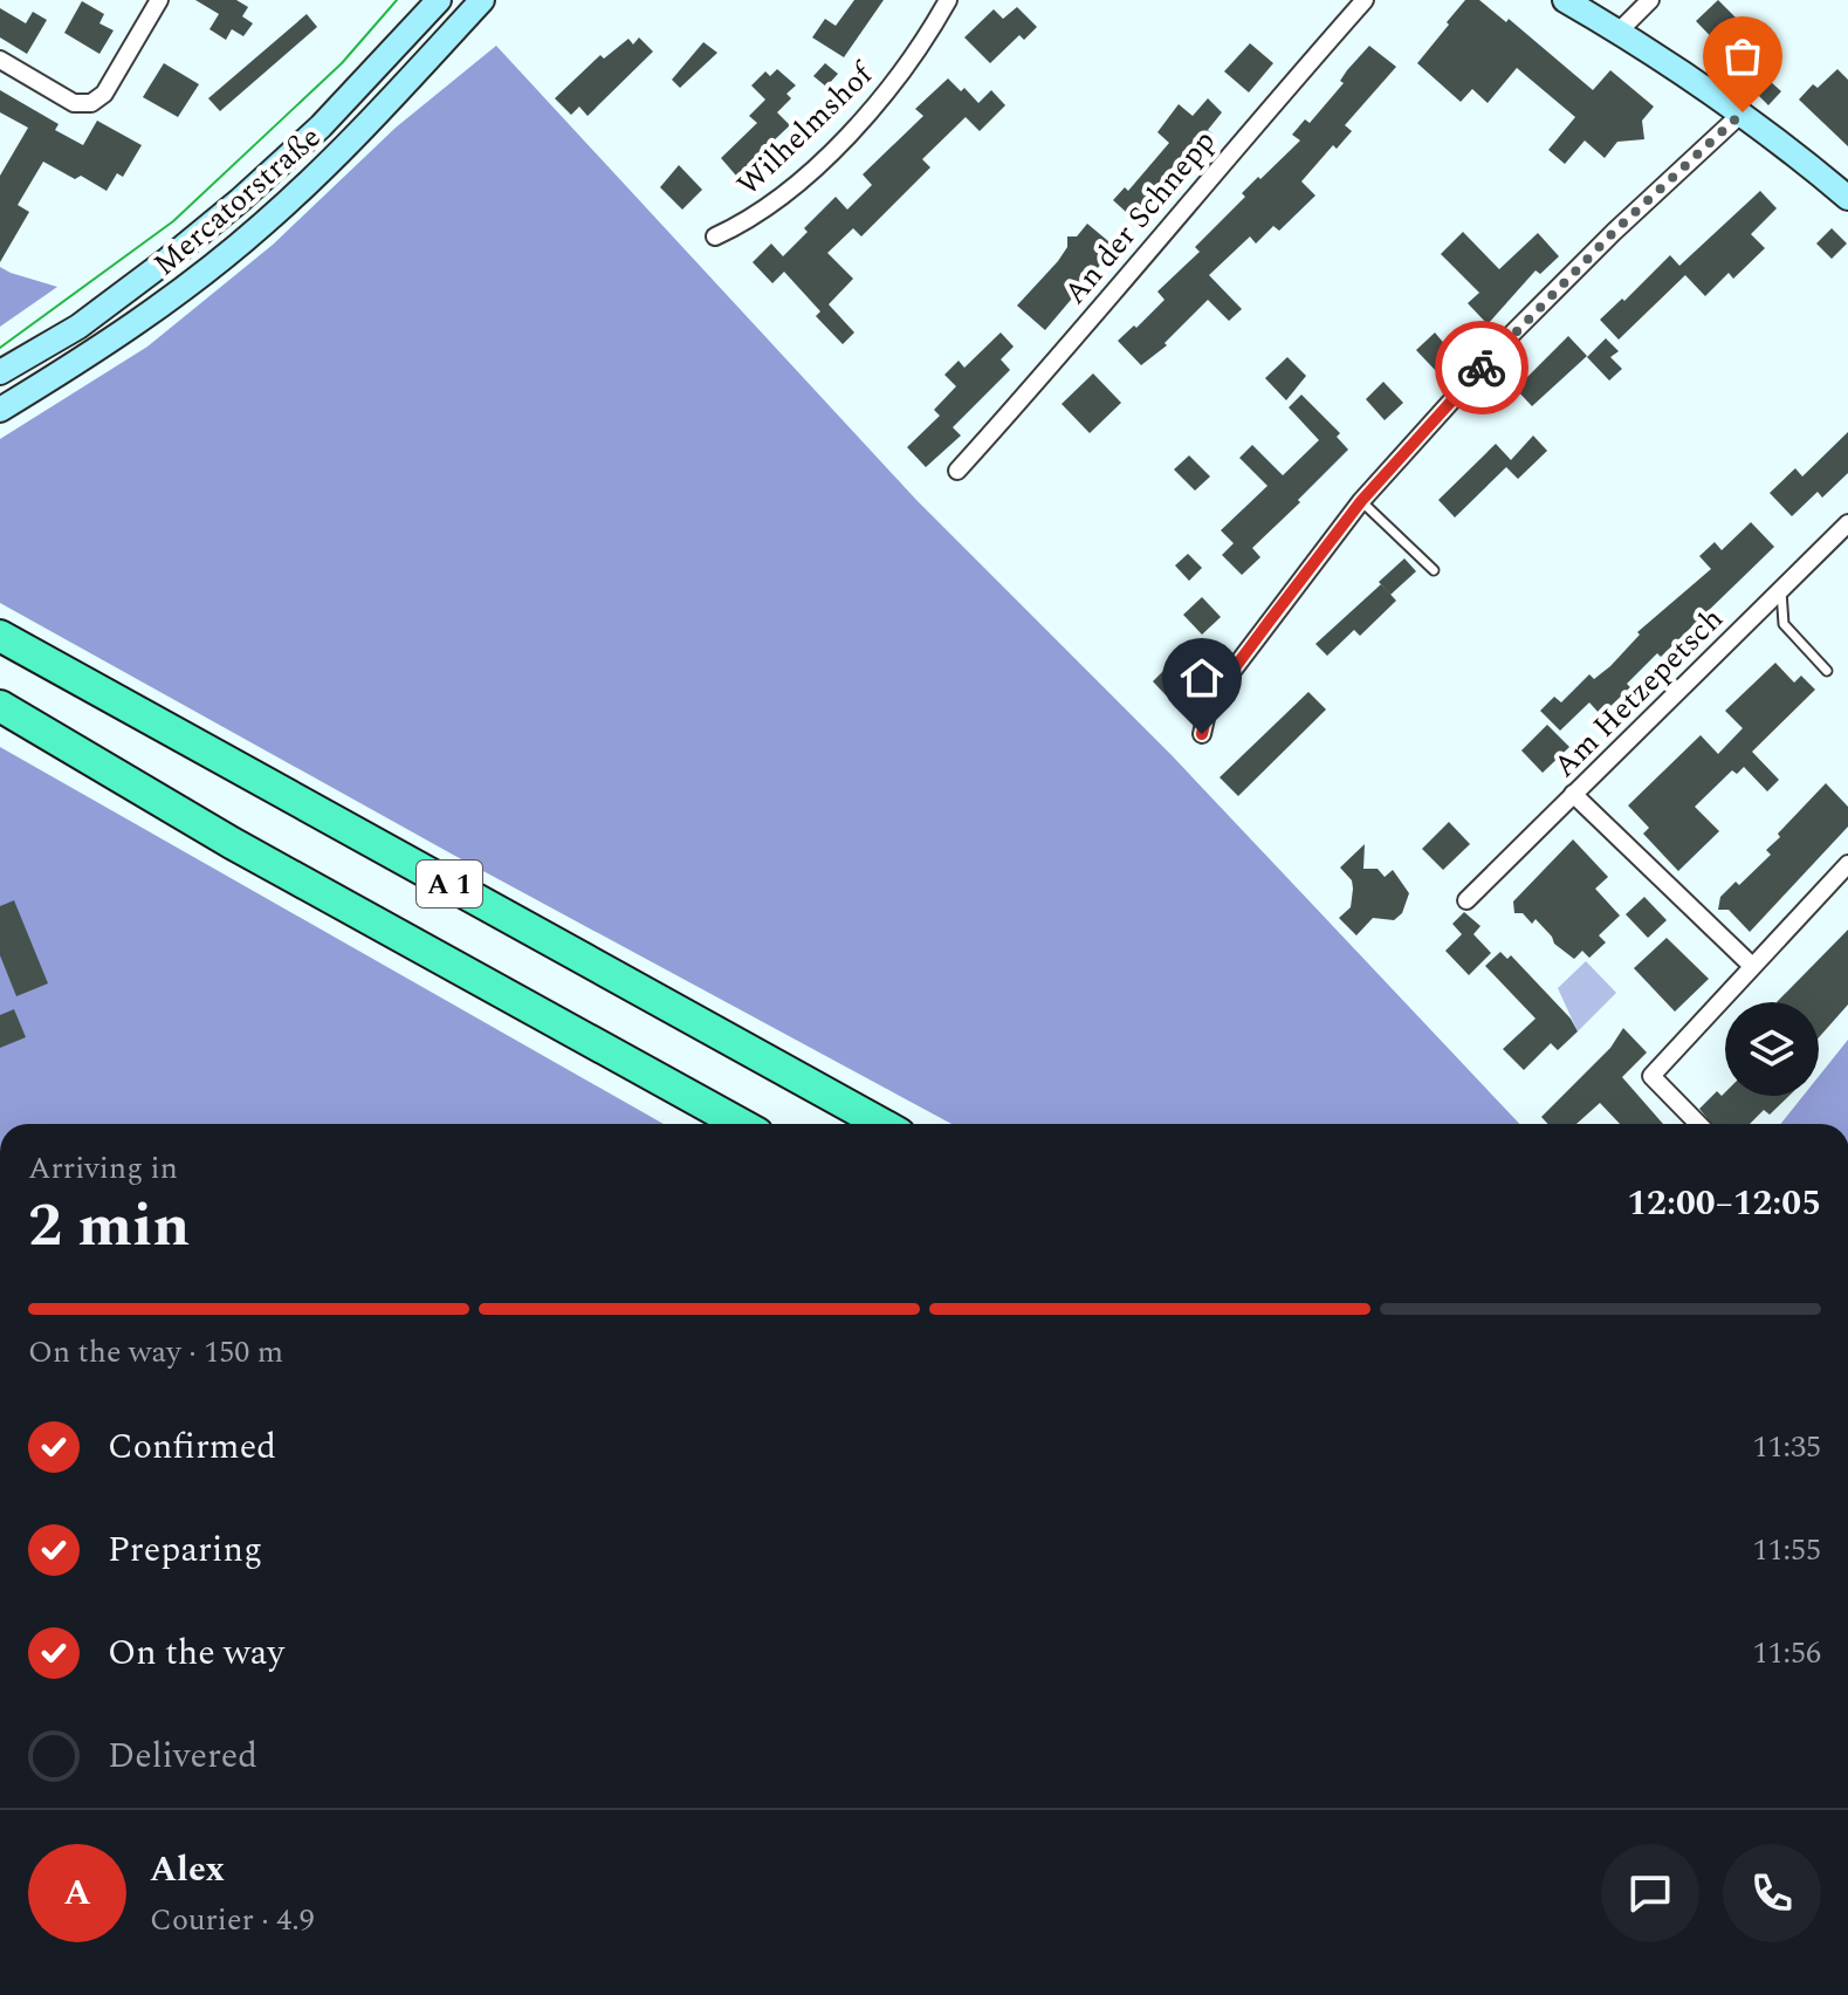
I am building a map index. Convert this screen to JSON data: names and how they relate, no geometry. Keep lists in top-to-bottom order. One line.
{"streets":{"highway":["A 1"],"main road":["Mercatorstraße"],"street":["Wilhelmshof","An der Schnepp","Am Hetzepetsch"]},"page":{"heading":["2 min","Arriving in","12:00–12:05"],"panel":["Alex","Courier · 4.9"],"bar":"On the way · 150 m","list":[["Confirmed","11:35"],["Preparing","11:55"],["On the way","11:56"],"Delivered"],"round":"A"}}
